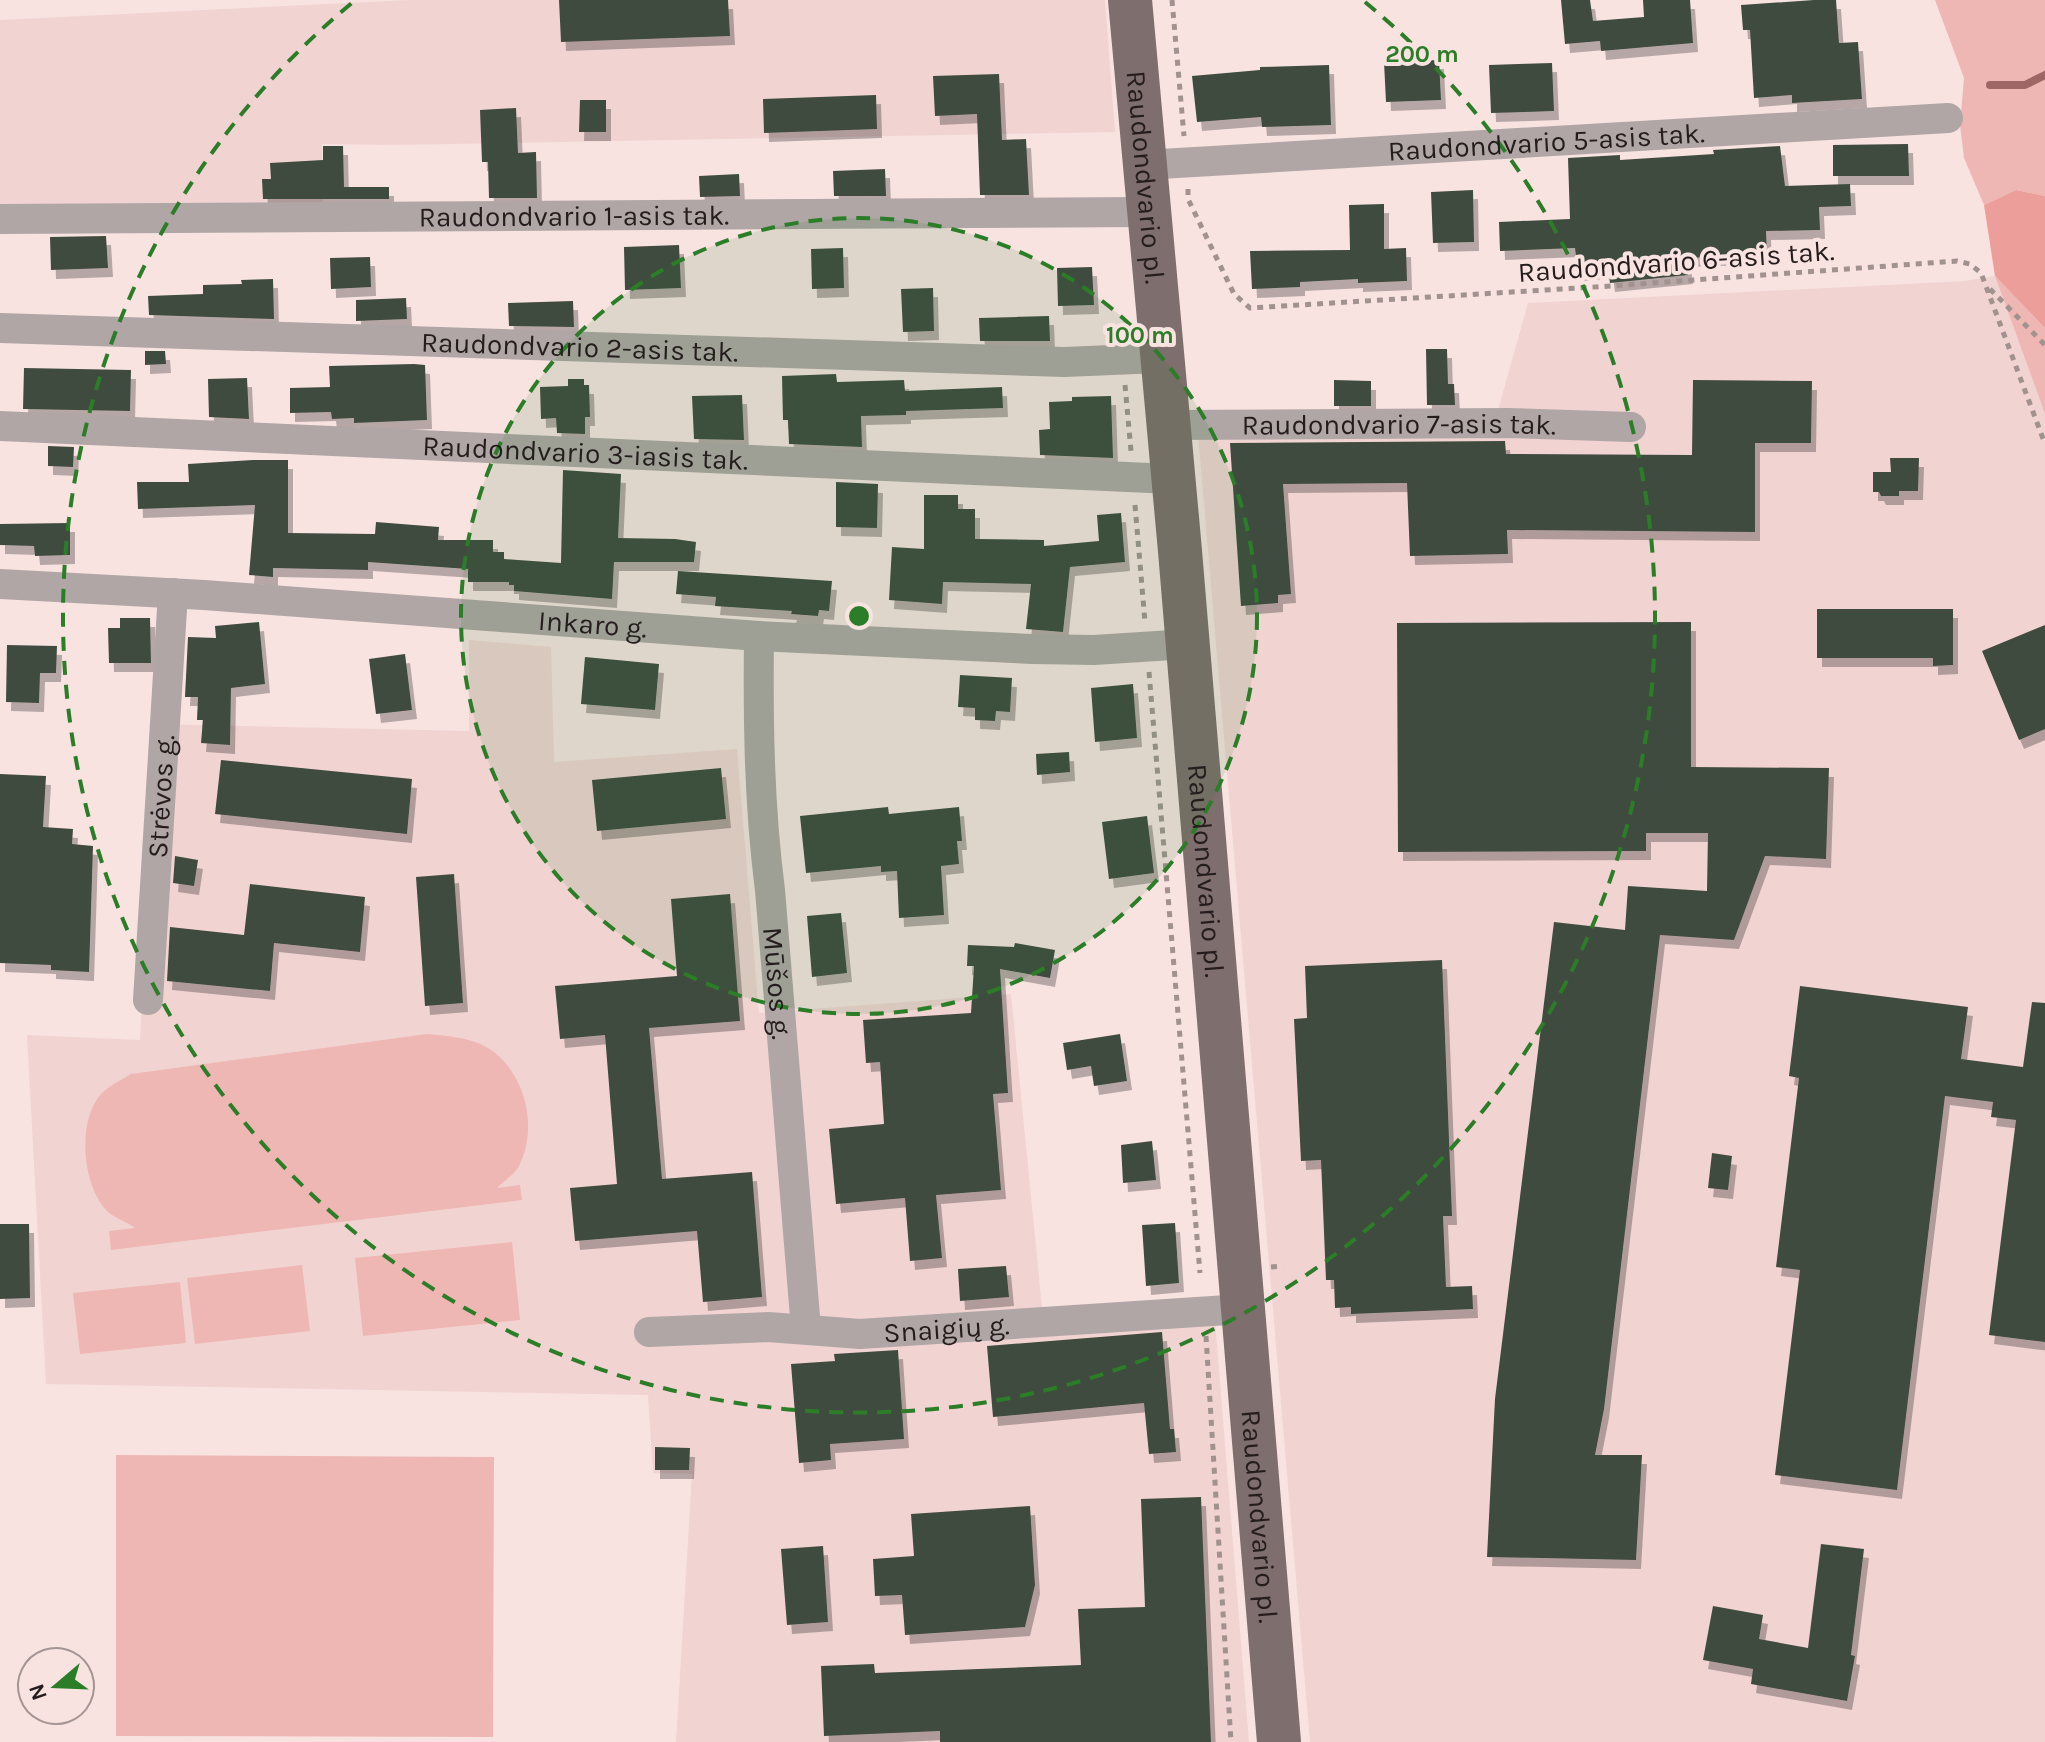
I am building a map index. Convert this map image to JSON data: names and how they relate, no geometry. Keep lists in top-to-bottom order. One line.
{"streets":{"main road":["Raudondvario pl."],"street":["Raudondvario 5-asis tak.","Raudondvario 1-asis tak.","Raudondvario 2-asis tak.","Raudondvario 7-asis tak.","Raudondvario 3-iasis tak.","Inkaro g.","Strėvos g.","Mūšos g.","Snaigių g."],"path":["Raudondvario 6-asis tak."]},"crossings":[["Raudondvario 5-asis tak.","Raudondvario pl."],["Raudondvario 5-asis tak.","Raudondvario 6-asis tak."],["Raudondvario pl.","Raudondvario 1-asis tak."],["Raudondvario pl.","Raudondvario 2-asis tak."],["Raudondvario pl.","Raudondvario 7-asis tak."],["Raudondvario pl.","Raudondvario 3-iasis tak."],["Raudondvario pl.","Inkaro g."],["Raudondvario pl.","Snaigių g."],["Inkaro g.","Strėvos g."],["Inkaro g.","Mūšos g."],["Mūšos g.","Snaigių g."]],"north":"left","rings":["200 m","100 m"]}
